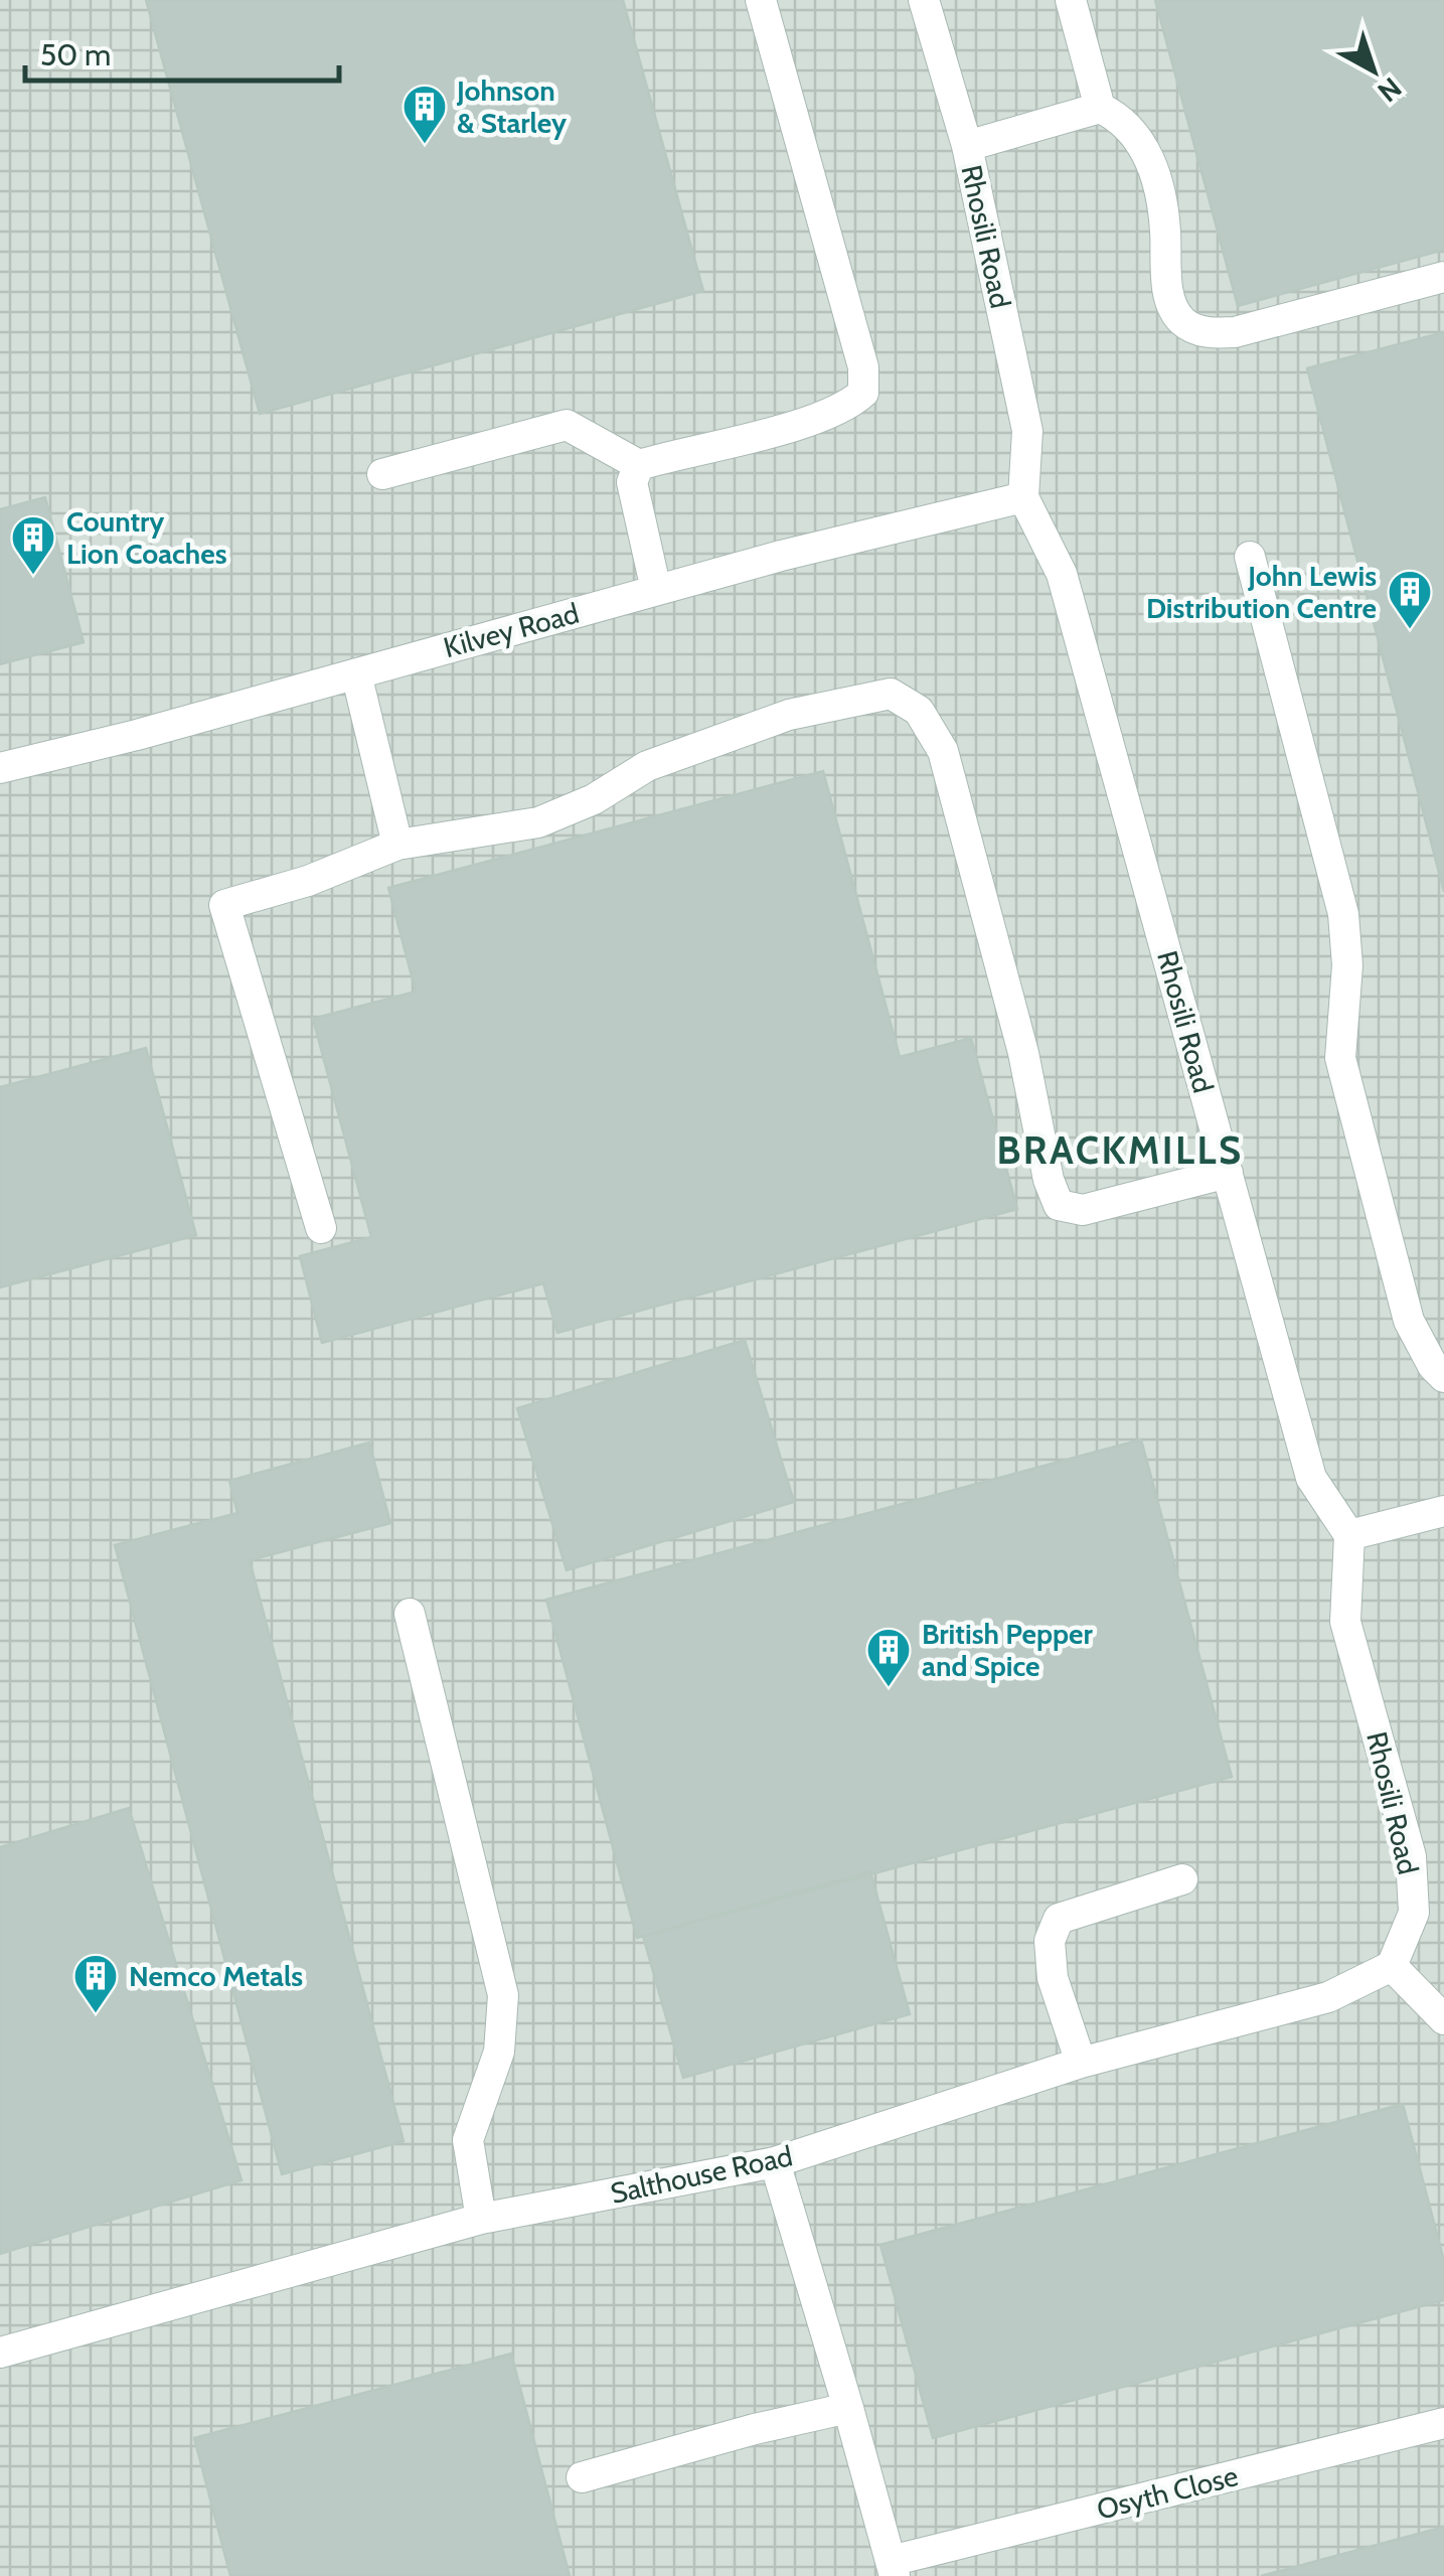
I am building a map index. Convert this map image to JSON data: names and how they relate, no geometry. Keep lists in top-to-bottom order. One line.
{"streets":{"street":["Rhosili Road","Kilvey Road","Salthouse Road","Osyth Close"]},"crossings":[["Rhosili Road","Kilvey Road"],["Rhosili Road","Salthouse Road"],["Salthouse Road","Osyth Close"]],"districts":["BRACKMILLS"],"places":{"building":["Johnson & Starley","Country Lion Coaches","John Lewis Distribution Centre","British Pepper and Spice","Nemco Metals"]},"scale_bar":"50 m","north":"bottom right"}
